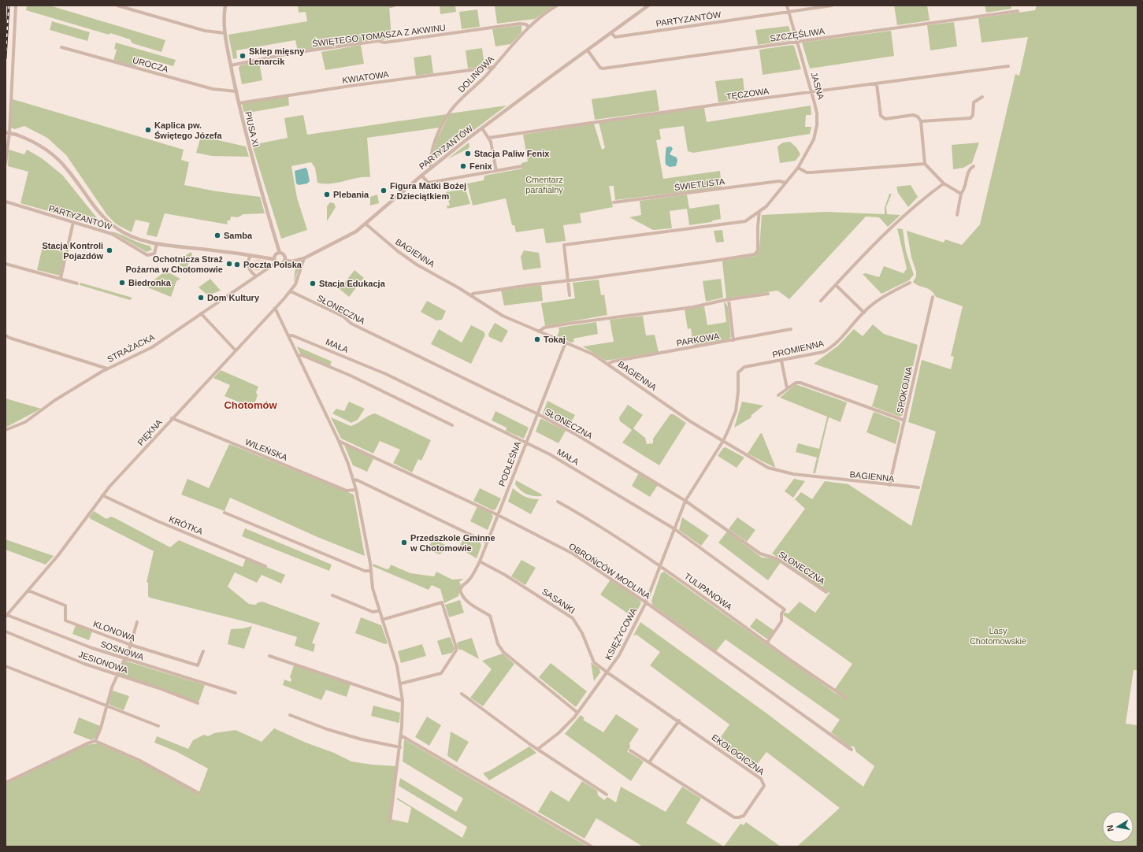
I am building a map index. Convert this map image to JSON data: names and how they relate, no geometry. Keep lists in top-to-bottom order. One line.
{"streets":{"street":["PARTYZANTÓW","SZCZĘŚLIWA","ŚWIĘTEGO TOMASZA Z AKWINU","UROCZA","DOLINOWA","KWIATOWA","JASNA","TĘCZOWA","PIUSA XI","ŚWIETLISTA","BAGIENNA","SŁONECZNA","PARKOWA","MAŁA","STRAŻACKA","PROMIENNA","SPOKOJNA","PIĘKNA","WILEŃSKA","PODLEŚNA","KRÓTKA","OBROŃCÓW MODLINA","TULIPANOWA","SASANKI","KLONOWA","KSIĘŻYCOWA","SOSNOWA","JESIONOWA","EKOLOGICZNA"]},"crossings":[["PARTYZANTÓW","SZCZĘŚLIWA"],["PARTYZANTÓW","DOLINOWA"],["PARTYZANTÓW","JASNA"],["PARTYZANTÓW","PIUSA XI"],["PARTYZANTÓW","BAGIENNA"],["PARTYZANTÓW","STRAŻACKA"],["PARTYZANTÓW","PIĘKNA"],["SZCZĘŚLIWA","JASNA"],["ŚWIĘTEGO TOMASZA Z AKWINU","DOLINOWA"],["ŚWIĘTEGO TOMASZA Z AKWINU","PIUSA XI"],["UROCZA","PIUSA XI"],["DOLINOWA","KWIATOWA"],["KWIATOWA","PIUSA XI"],["JASNA","TĘCZOWA"],["JASNA","ŚWIETLISTA"],["PIUSA XI","STRAŻACKA"],["BAGIENNA","PARKOWA"],["BAGIENNA","PROMIENNA"],["BAGIENNA","SPOKOJNA"],["BAGIENNA","PODLEŚNA"],["BAGIENNA","KSIĘŻYCOWA"],["SŁONECZNA","PIĘKNA"],["SŁONECZNA","PODLEŚNA"],["SŁONECZNA","KSIĘŻYCOWA"],["MAŁA","PODLEŚNA"],["MAŁA","TULIPANOWA"],["MAŁA","KSIĘŻYCOWA"],["PROMIENNA","KSIĘŻYCOWA"],["PIĘKNA","WILEŃSKA"],["PIĘKNA","KRÓTKA"],["PIĘKNA","KLONOWA"],["PIĘKNA","SOSNOWA"],["PODLEŚNA","OBROŃCÓW MODLINA"],["PODLEŚNA","SASANKI"],["PODLEŚNA","KSIĘŻYCOWA"],["OBROŃCÓW MODLINA","KSIĘŻYCOWA"],["TULIPANOWA","KSIĘŻYCOWA"],["SASANKI","KSIĘŻYCOWA"],["SASANKI","EKOLOGICZNA"],["KSIĘŻYCOWA","EKOLOGICZNA"]],"districts":["Chotomów"],"parks":["Cmentarz parafialny","Lasy Chotomowskie"],"places":["Sklep mięsny Lenarcik","Kaplica pw. Świętego Józefa","Stacja Paliw Fenix","Fenix","Figura Matki Bożej z Dzieciątkiem","Plebania","Samba","Stacja Kontroli Pojazdów","Ochotnicza Straż Pożarna w Chotomowie","Poczta Polska","Biedronka","Stacja Edukacja","Dom Kultury","Tokaj","Przedszkole Gminne w Chotomowie"],"north":"left"}
